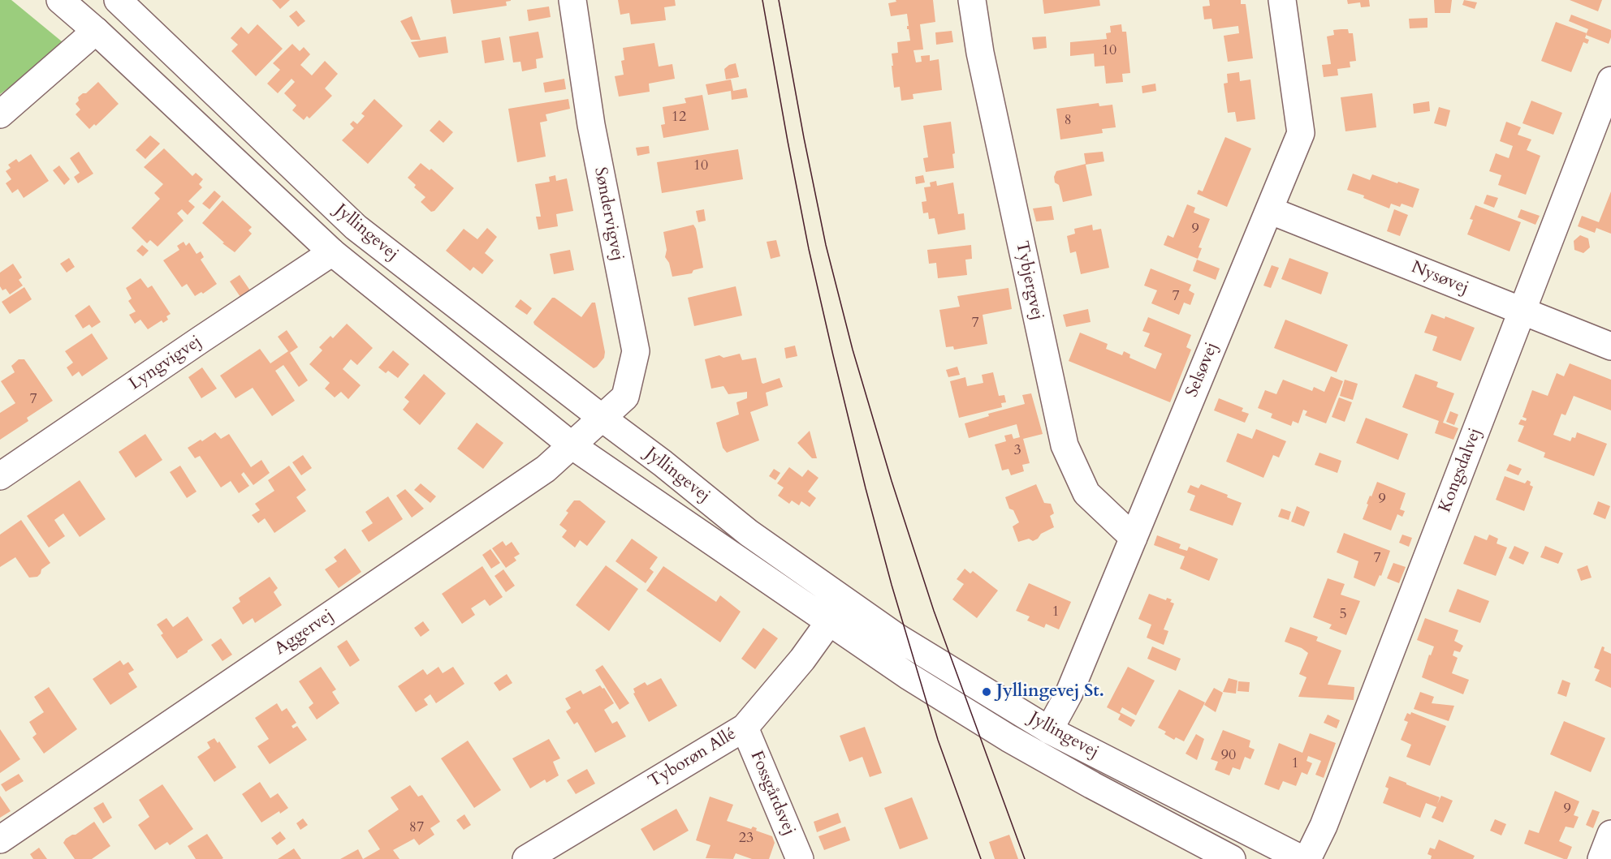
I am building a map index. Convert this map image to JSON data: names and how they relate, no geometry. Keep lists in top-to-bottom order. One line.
{"streets":{"street":["Søndervigvej","Jyllingevej","Nysøvej","Tybjergvej","Lyngvigvej","Selsøvej","Kongsdalvej","Aggervej","Tyborøn Allé","Fossgårdsvej"]},"crossings":[["Søndervigvej","Jyllingevej"],["Søndervigvej","Aggervej"],["Jyllingevej","Lyngvigvej"],["Jyllingevej","Selsøvej"],["Jyllingevej","Aggervej"],["Jyllingevej","Tyborøn Allé"],["Nysøvej","Selsøvej"],["Nysøvej","Kongsdalvej"],["Tybjergvej","Selsøvej"],["Tyborøn Allé","Fossgårdsvej"]],"places":["Jyllingevej St."],"house_numbers":["10","12","8","10","9","7","7","7","3","9","7","1","5","90","1","9","87","23"]}
